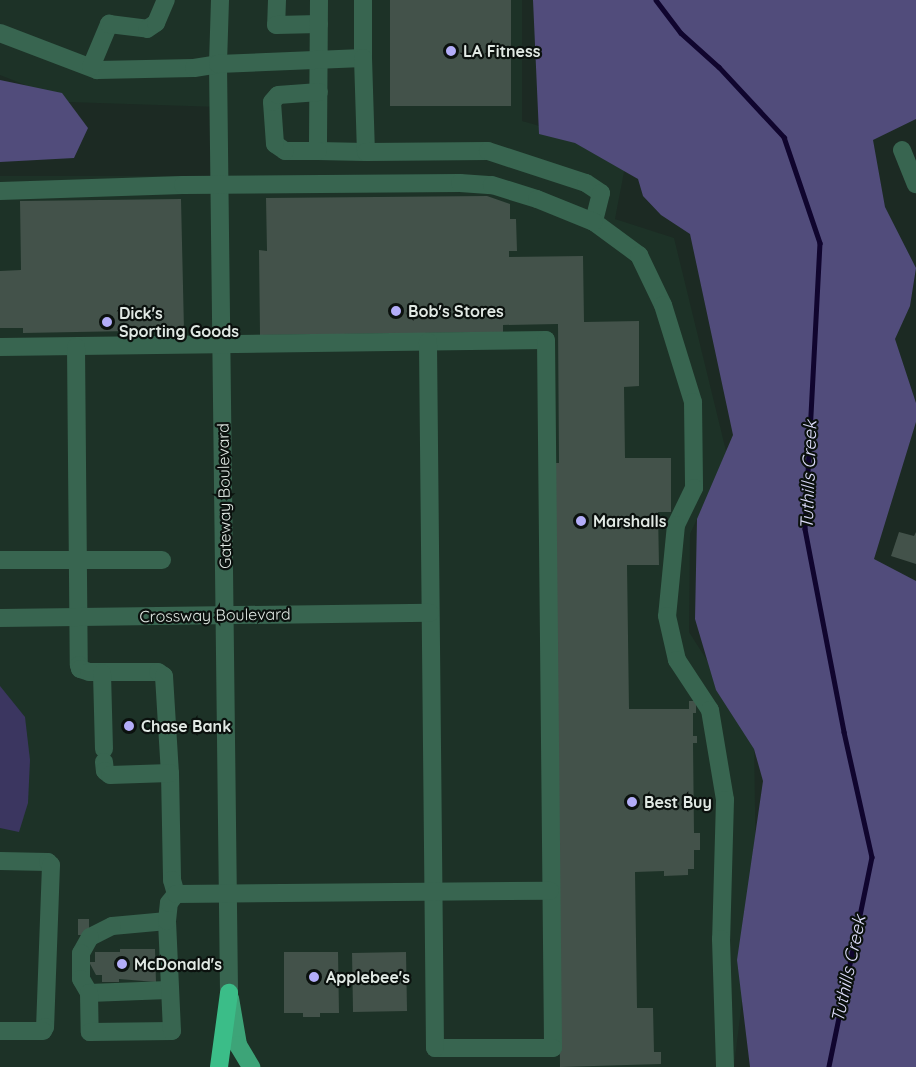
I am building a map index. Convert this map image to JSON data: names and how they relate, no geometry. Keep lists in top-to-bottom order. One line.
{"streets":{"street":["Gateway Boulevard","Crossway Boulevard"]},"crossings":[["Gateway Boulevard","Crossway Boulevard"]],"water":["Tuthills Creek"],"places":["LA Fitness","Bob's Stores","Dick's Sporting Goods","Marshalls","Chase Bank","Best Buy","McDonald's","Applebee's"]}
